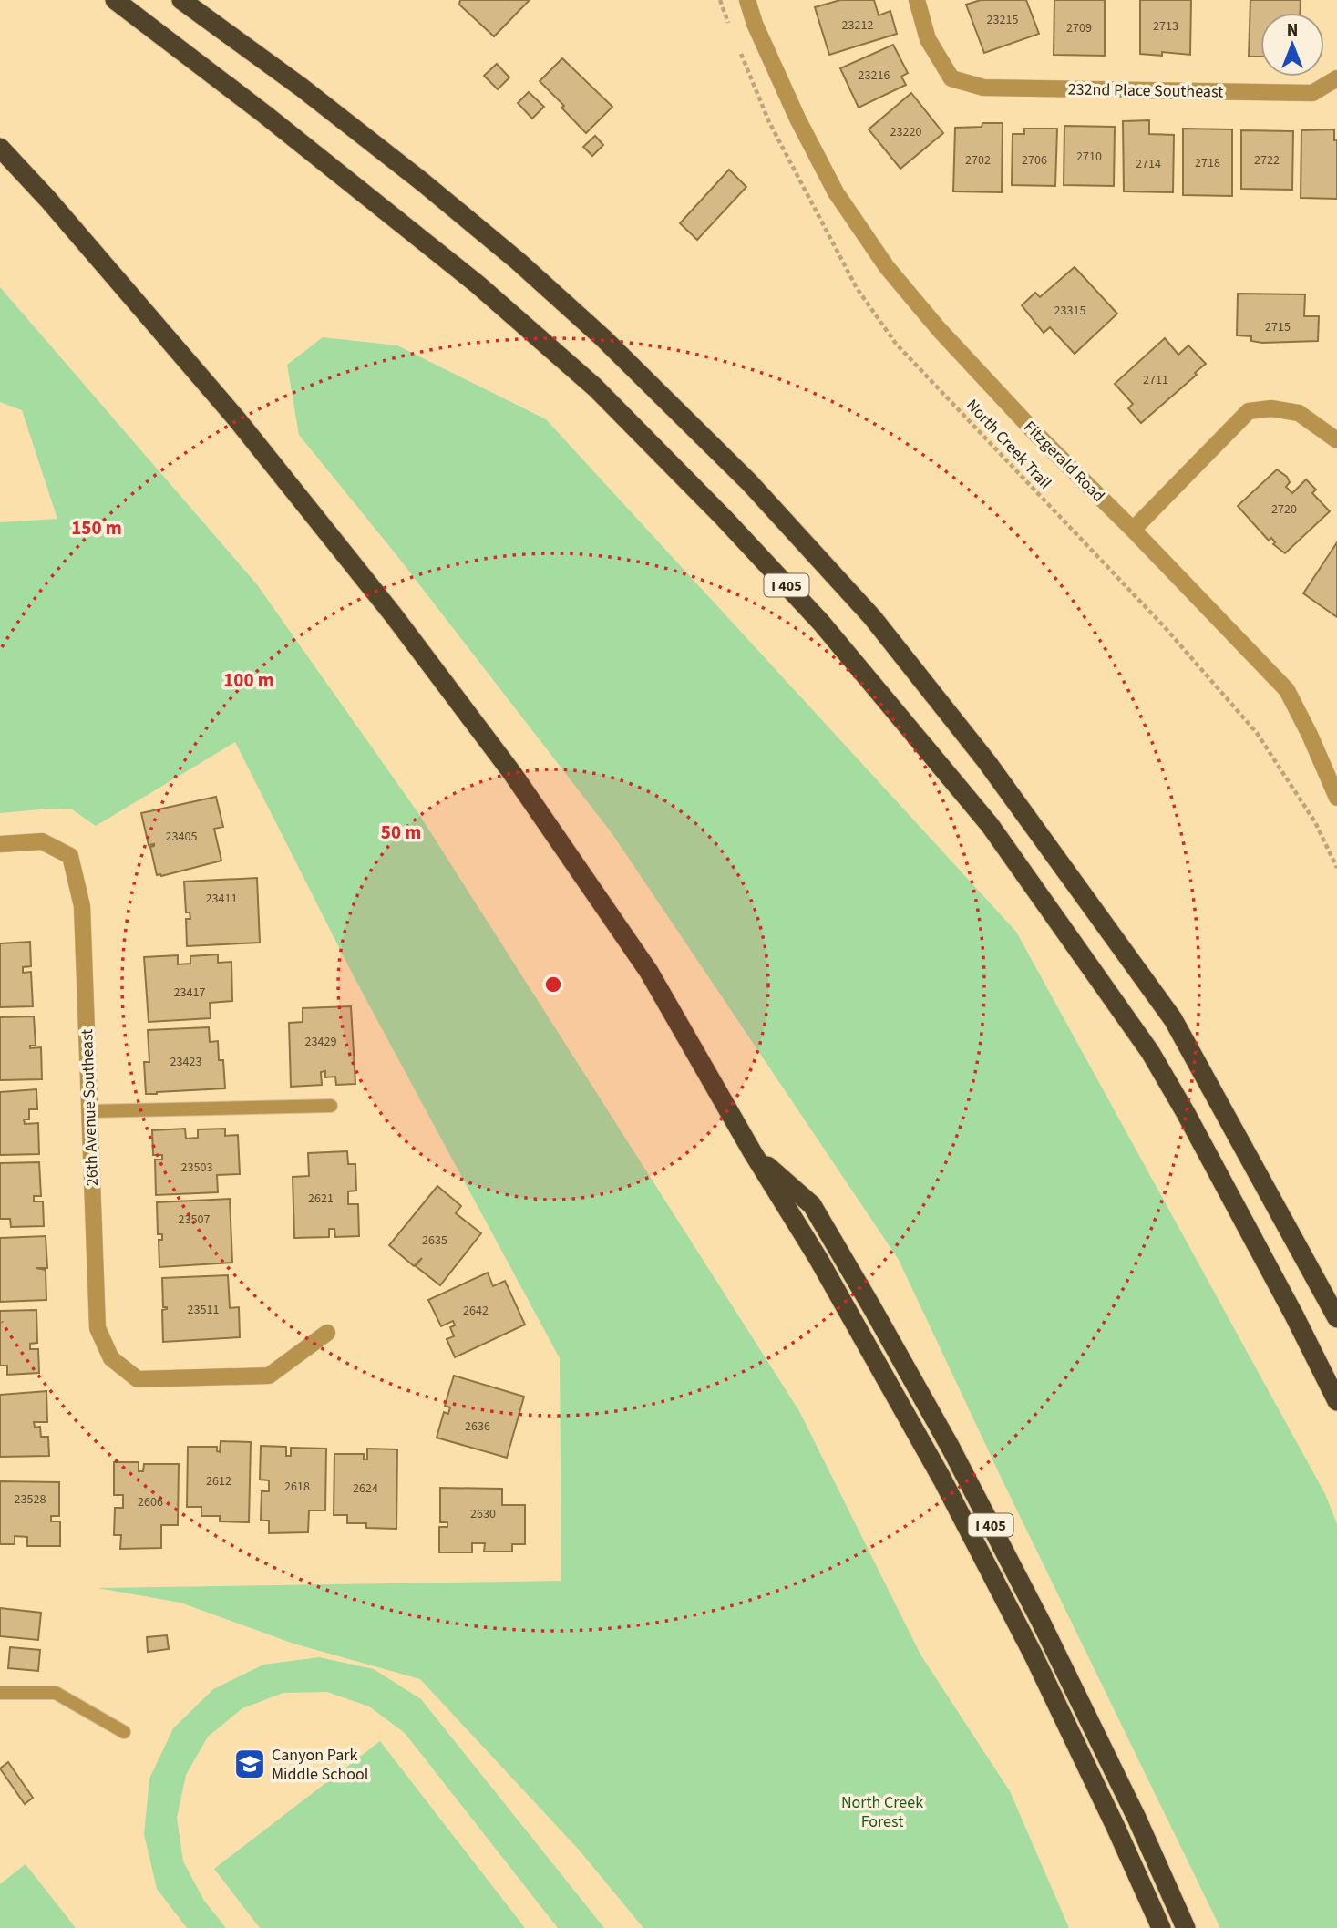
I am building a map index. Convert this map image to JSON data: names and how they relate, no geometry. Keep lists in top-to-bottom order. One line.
{"streets":{"highway":["I 405"],"street":["232nd Place Southeast","Fitzgerald Road","26th Avenue Southeast"],"path":["North Creek Trail"]},"parks":["North Creek Forest"],"places":{"school or university":["Canyon Park Middle School"]},"house_numbers":["23215","23212","2713","2709","23216","23220","2710","2702","2706","2722","2718","2714","23315","2715","2711","2720","23405","23411","23417","23429","23423","23503","2621","23507","2635","23511","2642","2636","2612","2618","2624","23528","2606","2630"],"north":"top","rings":["150 m","100 m","50 m"]}
